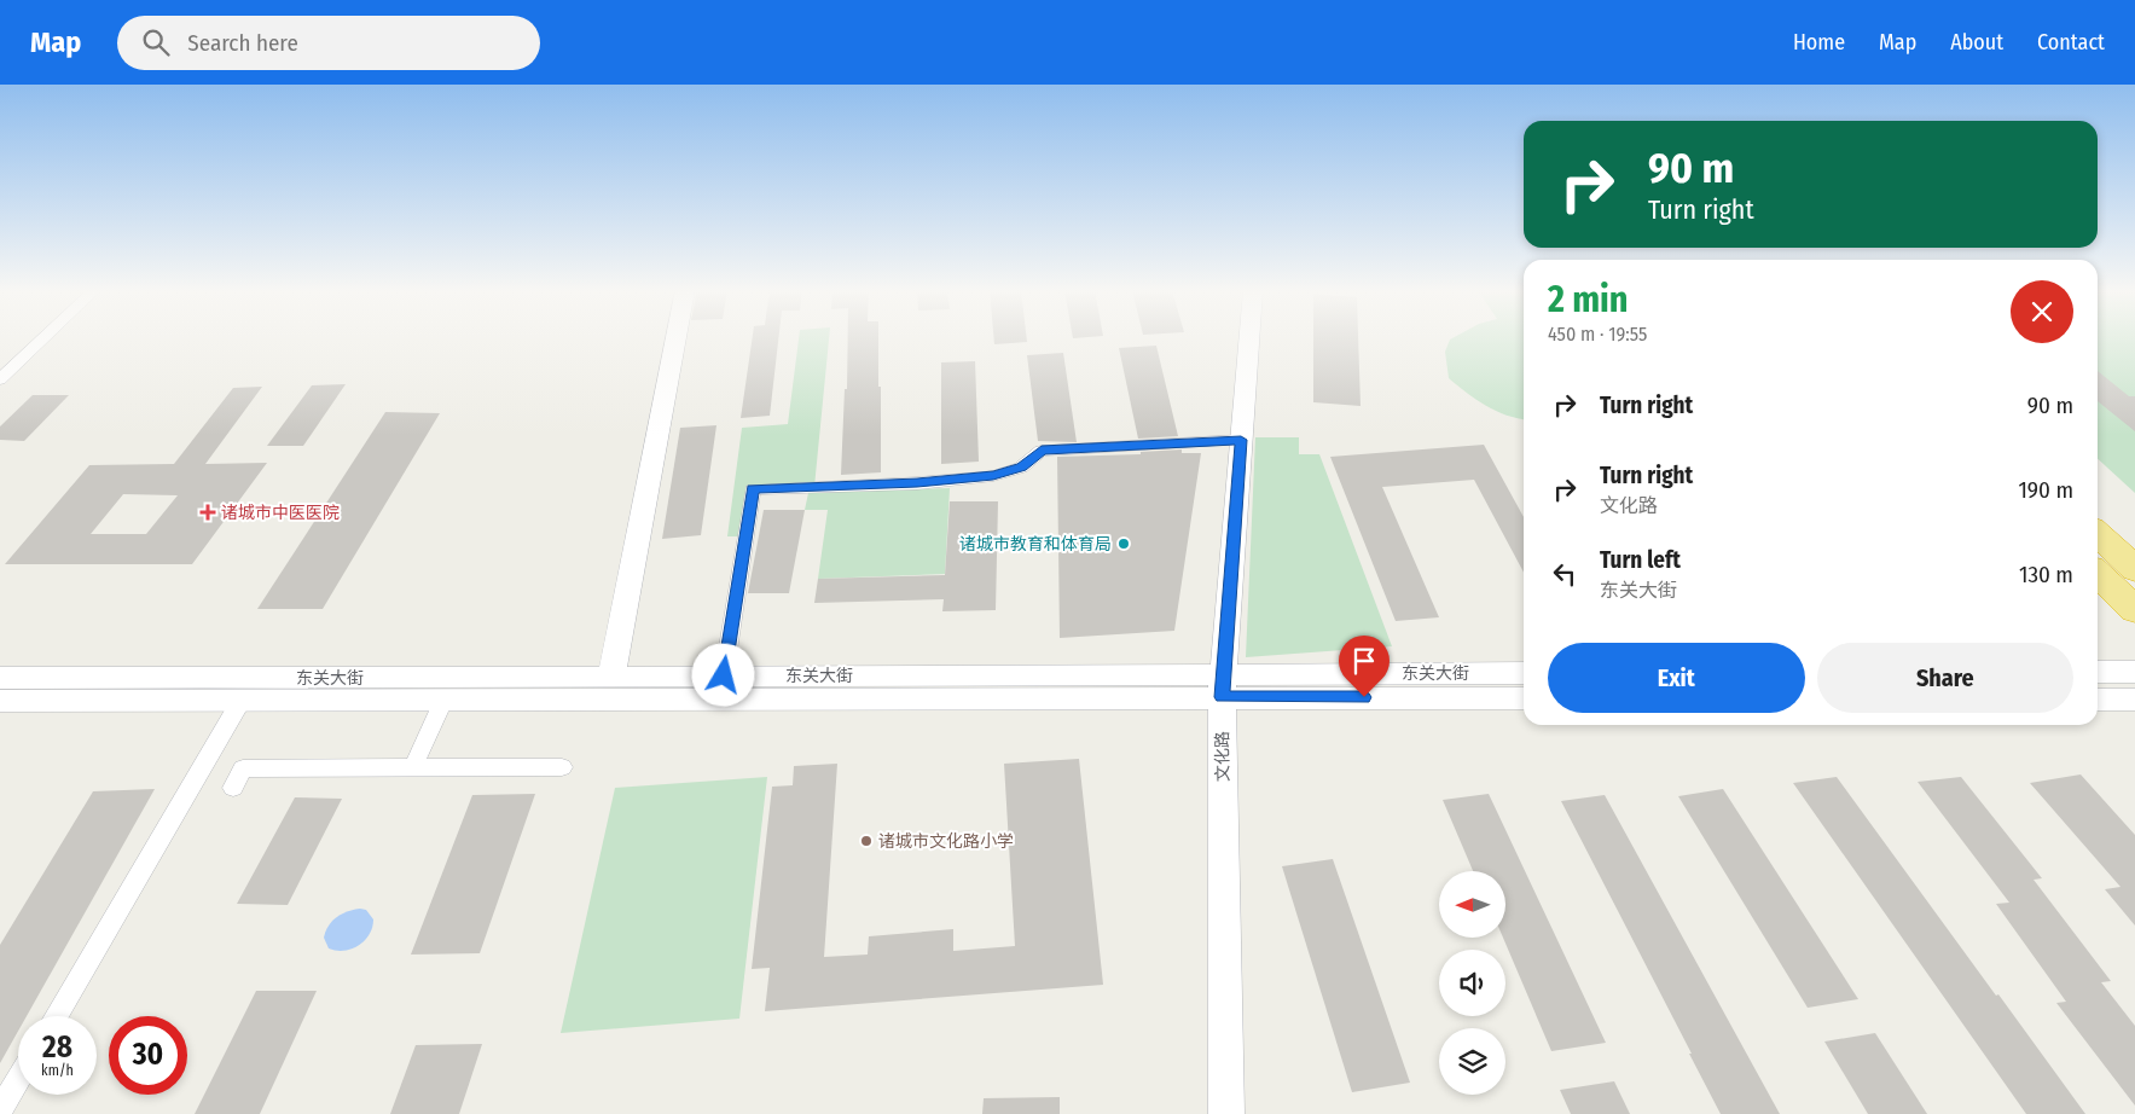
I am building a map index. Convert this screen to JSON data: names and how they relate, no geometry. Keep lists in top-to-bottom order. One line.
{"streets":{"main road":["东关大街","文化路"]},"crossings":[["东关大街","文化路"]],"places":{"health":["诸城市中医医院"],"other":["诸城市教育和体育局","诸城市文化路小学"]},"north":"left","page":{"header":"Map","search":"Search here","nav":["Home","Map","About","Contact"],"turn":["90 m","Turn right"],"heading":["2 min","450 m · 19:55"],"list":[{"name":"Turn right","value":"90 m"},{"name":"Turn right","note":"文化路","value":"190 m"},{"name":"Turn left","note":"东关大街","value":"130 m"}],"buttons":["Exit","Share"],"speed":"28 km/h","limit":"30"}}
